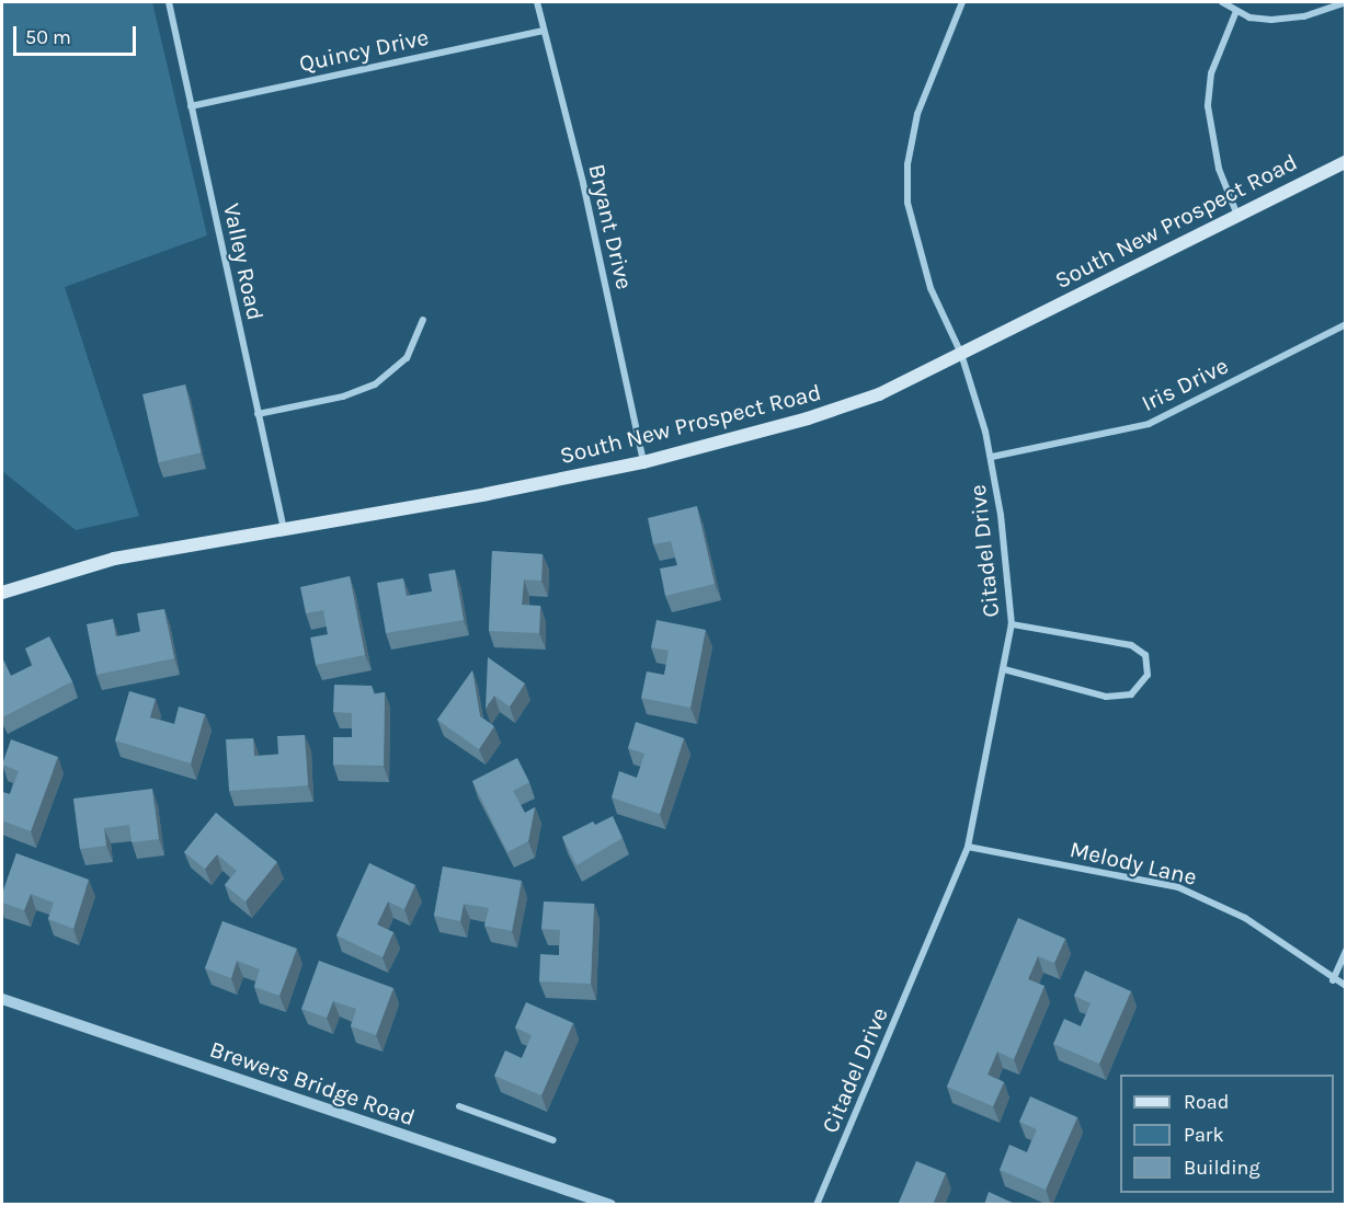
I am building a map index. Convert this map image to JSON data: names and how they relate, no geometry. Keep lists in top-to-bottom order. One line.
{"streets":{"main road":["South New Prospect Road"],"street":["Quincy Drive","Bryant Drive","Valley Road","Iris Drive","Citadel Drive","Melody Lane","Brewers Bridge Road"]},"crossings":[["Quincy Drive","Bryant Drive"],["Quincy Drive","Valley Road"],["South New Prospect Road","Bryant Drive"],["South New Prospect Road","Valley Road"],["South New Prospect Road","Citadel Drive"],["Iris Drive","Citadel Drive"],["Citadel Drive","Melody Lane"]],"legend":["Road","Park","Building"],"scale_bar":"50 m"}
